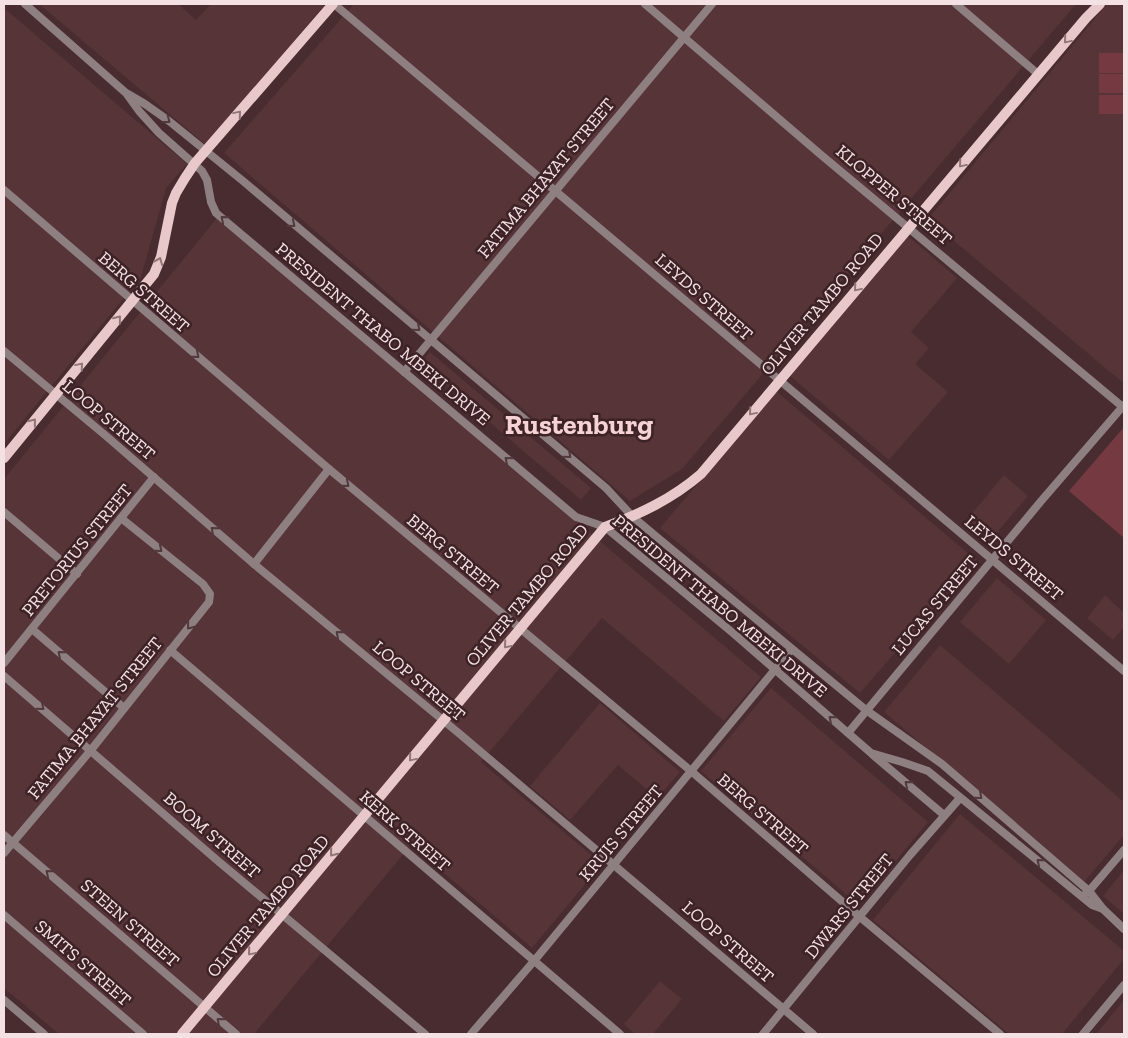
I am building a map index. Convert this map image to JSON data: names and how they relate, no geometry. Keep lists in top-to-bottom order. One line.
{"streets":{"main road":["OLIVER TAMBO ROAD"],"street":["FATIMA BHAYAT STREET","KLOPPER STREET","BERG STREET","LEYDS STREET","PRESIDENT THABO MBEKI DRIVE","LOOP STREET","PRETORIUS STREET","LUCAS STREET","KERK STREET","KRUIS STREET","BOOM STREET","DWARS STREET","STEEN STREET","SMITS STREET"]},"crossings":[["FATIMA BHAYAT STREET","KLOPPER STREET"],["FATIMA BHAYAT STREET","LEYDS STREET"],["FATIMA BHAYAT STREET","PRESIDENT THABO MBEKI DRIVE"],["FATIMA BHAYAT STREET","PRETORIUS STREET"],["FATIMA BHAYAT STREET","KERK STREET"],["FATIMA BHAYAT STREET","BOOM STREET"],["FATIMA BHAYAT STREET","STEEN STREET"],["KLOPPER STREET","OLIVER TAMBO ROAD"],["KLOPPER STREET","LUCAS STREET"],["BERG STREET","OLIVER TAMBO ROAD"],["BERG STREET","KRUIS STREET"],["BERG STREET","DWARS STREET"],["LEYDS STREET","OLIVER TAMBO ROAD"],["LEYDS STREET","LUCAS STREET"],["OLIVER TAMBO ROAD","PRESIDENT THABO MBEKI DRIVE"],["OLIVER TAMBO ROAD","LOOP STREET"],["OLIVER TAMBO ROAD","KERK STREET"],["OLIVER TAMBO ROAD","BOOM STREET"],["OLIVER TAMBO ROAD","STEEN STREET"],["PRESIDENT THABO MBEKI DRIVE","LUCAS STREET"],["PRESIDENT THABO MBEKI DRIVE","KRUIS STREET"],["PRESIDENT THABO MBEKI DRIVE","DWARS STREET"],["LOOP STREET","PRETORIUS STREET"],["LOOP STREET","KRUIS STREET"],["LOOP STREET","DWARS STREET"],["KERK STREET","KRUIS STREET"]],"one_way":["BERG STREET","OLIVER TAMBO ROAD","LOOP STREET","STEEN STREET"],"districts":["Rustenburg"]}
